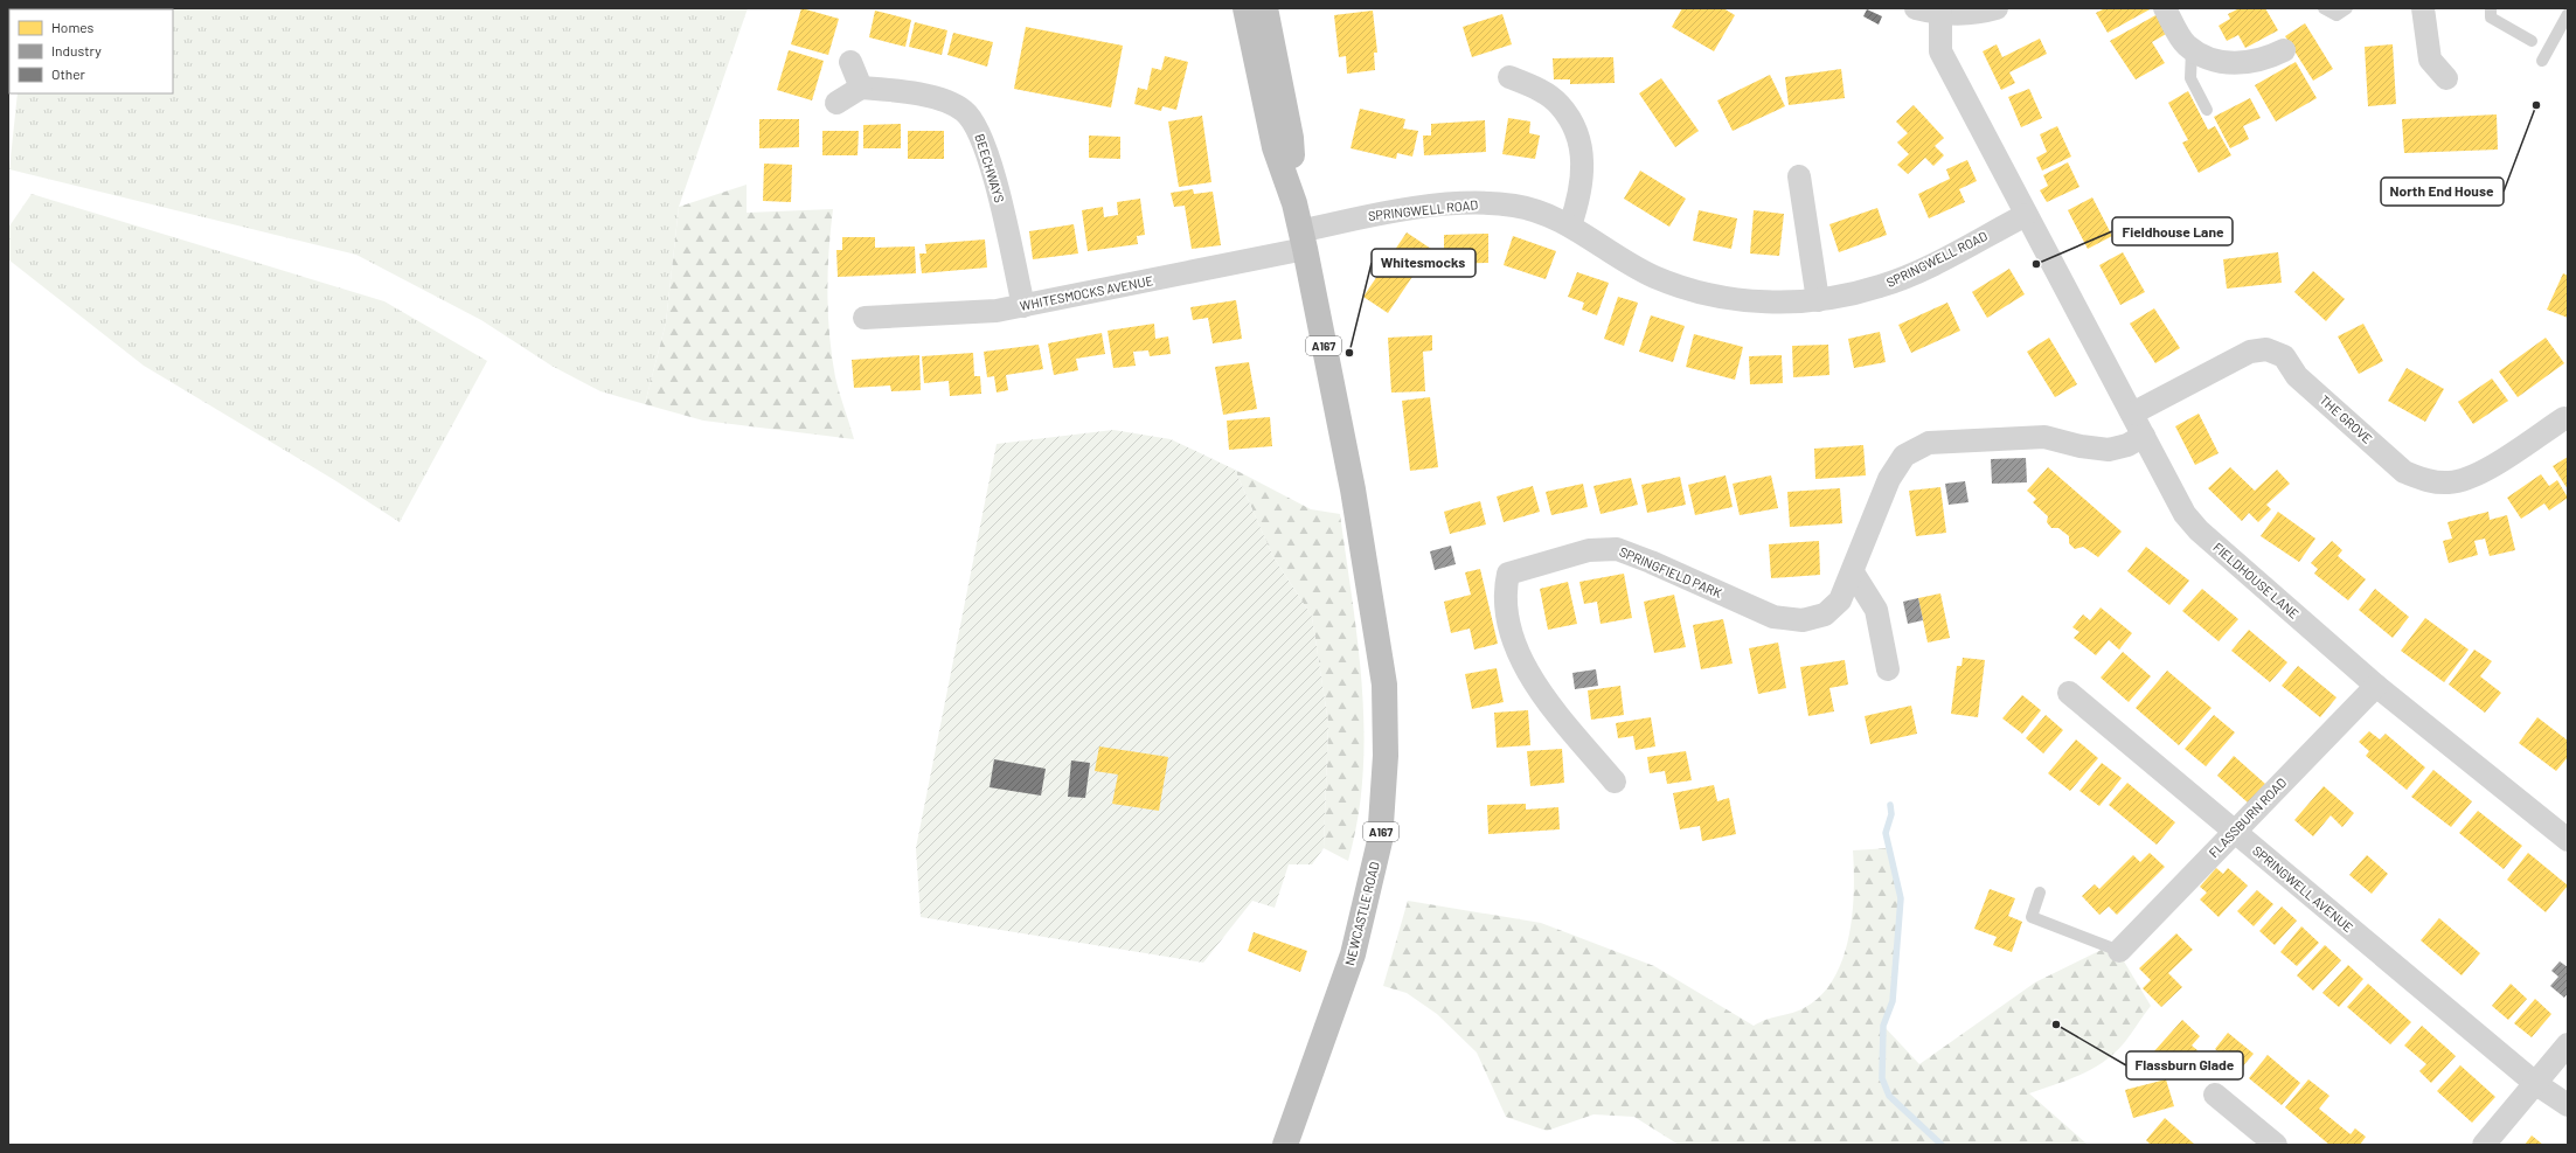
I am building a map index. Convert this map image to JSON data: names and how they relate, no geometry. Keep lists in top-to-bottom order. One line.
{"streets":{"highway":["A167","NEWCASTLE ROAD"],"street":["BEECHWAYS","SPRINGWELL ROAD","WHITESMOCKS AVENUE","THE GROVE","SPRINGFIELD PARK","FIELDHOUSE LANE","FLASSBURN ROAD","SPRINGWELL AVENUE"]},"crossings":[["BEECHWAYS","WHITESMOCKS AVENUE"],["SPRINGWELL ROAD","WHITESMOCKS AVENUE"],["SPRINGWELL ROAD","A167"],["SPRINGWELL ROAD","FIELDHOUSE LANE"],["SPRINGWELL ROAD","NEWCASTLE ROAD"],["WHITESMOCKS AVENUE","A167"],["WHITESMOCKS AVENUE","NEWCASTLE ROAD"],["A167","NEWCASTLE ROAD"],["THE GROVE","FIELDHOUSE LANE"],["SPRINGFIELD PARK","FIELDHOUSE LANE"],["FIELDHOUSE LANE","FLASSBURN ROAD"],["FLASSBURN ROAD","SPRINGWELL AVENUE"]],"places":["North End House","Fieldhouse Lane","Whitesmocks","Flassburn Glade"],"legend":["Homes","Industry","Other"]}
